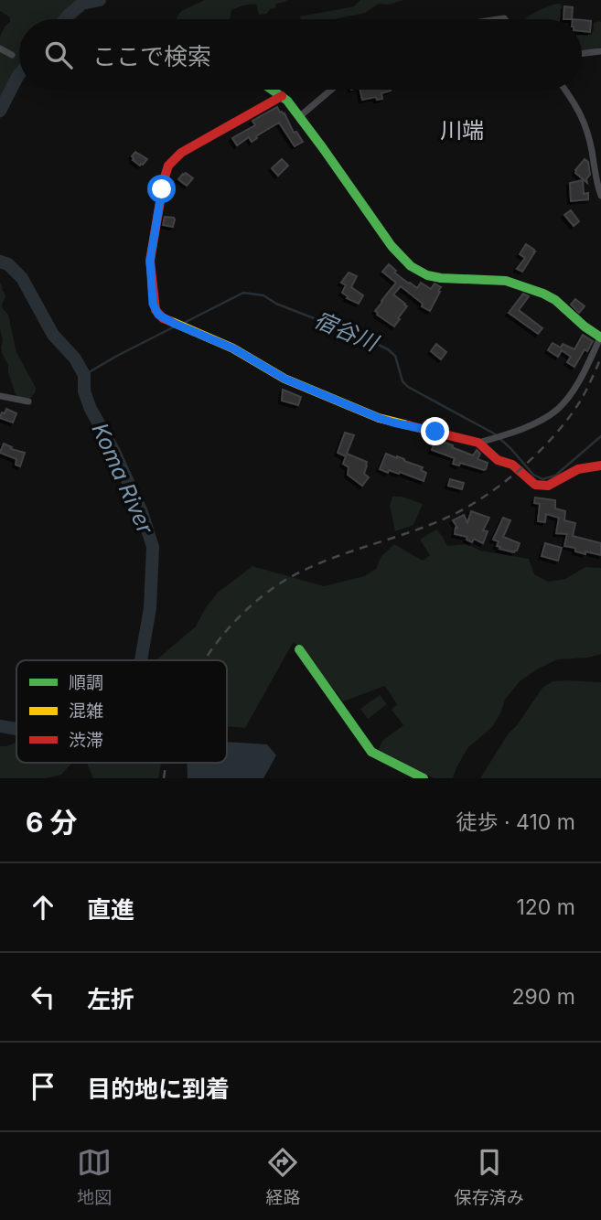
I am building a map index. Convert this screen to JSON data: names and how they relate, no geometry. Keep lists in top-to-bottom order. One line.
{"districts":["川端"],"water":["宿谷川","Koma River"],"legend":["順調","混雑","渋滞"],"page":{"search":"ここで検索","heading":["6 分","徒歩 · 410 m"],"list":[["直進","120 m"],["左折","290 m"],"目的地に到着"],"nav":["地図","経路","保存済み"]}}
